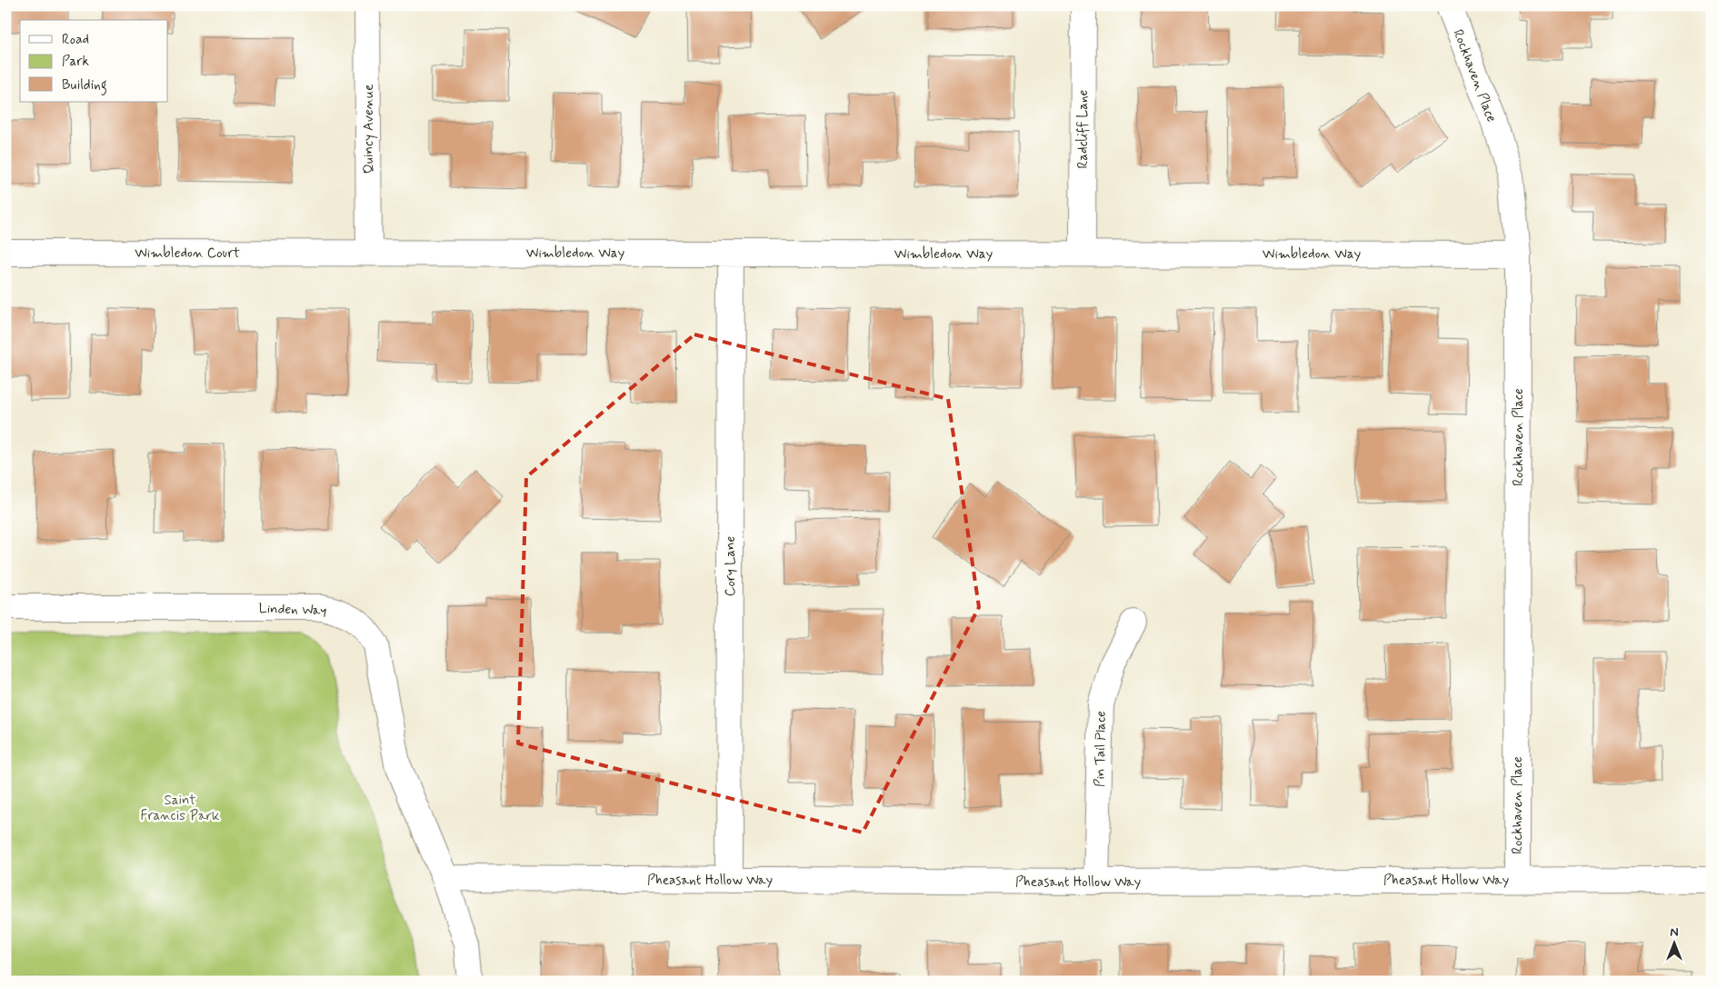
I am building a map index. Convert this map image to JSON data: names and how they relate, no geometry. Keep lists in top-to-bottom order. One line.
{"streets":{"street":["Rockhaven Place","Quincy Avenue","Radcliff Lane","Wimbledon Court","Wimbledon Way","Cory Lane","Linden Way","Pin Tail Place","Pheasant Hollow Way"]},"crossings":[["Rockhaven Place","Wimbledon Way"],["Rockhaven Place","Pheasant Hollow Way"],["Quincy Avenue","Wimbledon Court"],["Quincy Avenue","Wimbledon Way"],["Radcliff Lane","Wimbledon Way"],["Wimbledon Court","Wimbledon Way"],["Wimbledon Way","Cory Lane"],["Cory Lane","Pheasant Hollow Way"],["Linden Way","Pheasant Hollow Way"],["Pin Tail Place","Pheasant Hollow Way"]],"parks":["Saint Francis Park"],"legend":["Road","Park","Building"],"north":"top"}
